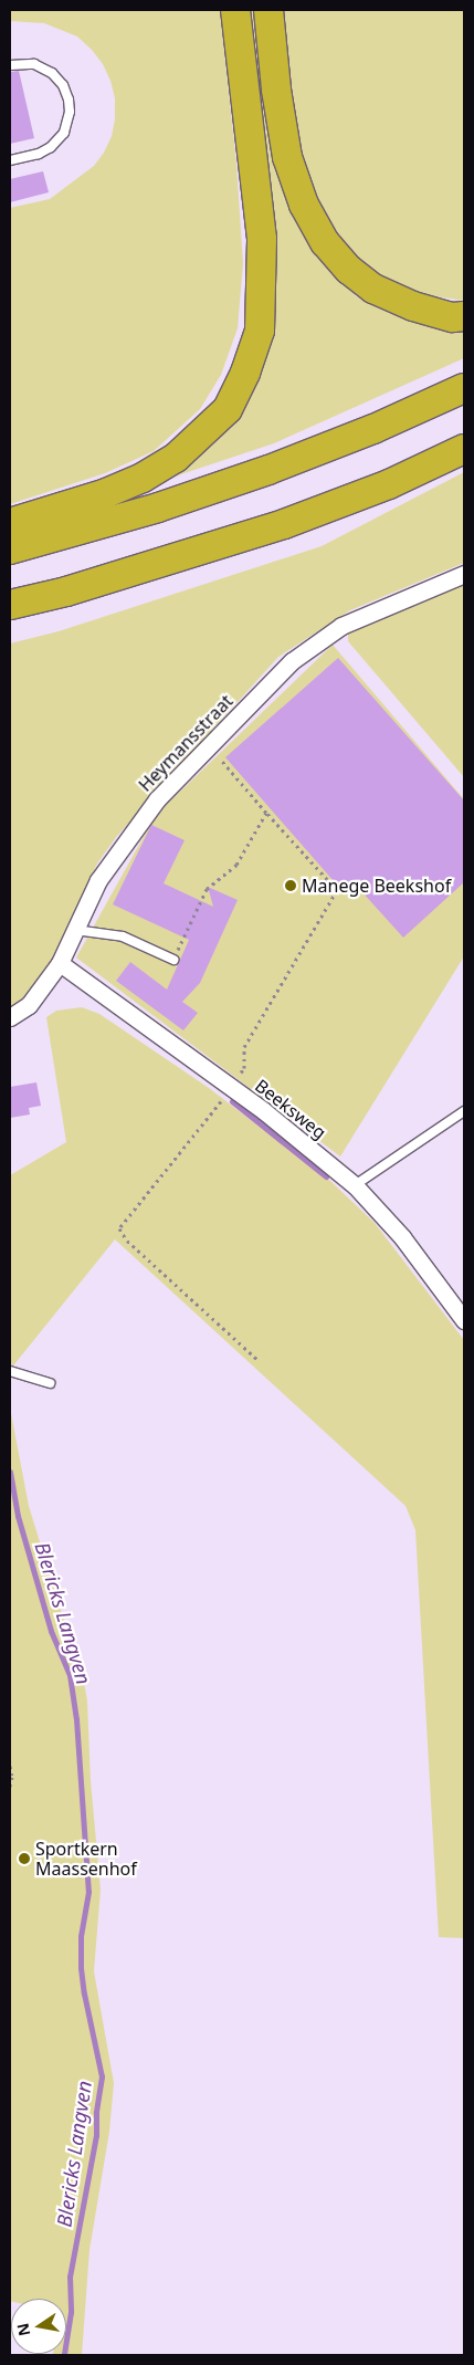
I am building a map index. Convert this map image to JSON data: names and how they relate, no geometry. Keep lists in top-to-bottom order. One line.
{"streets":{"street":["Heymansstraat","Beeksweg"]},"crossings":[["Heymansstraat","Beeksweg"]],"water":["Blericks Langven"],"places":["Manege Beekshof","Sportkern Maassenhof"],"north":"left"}
